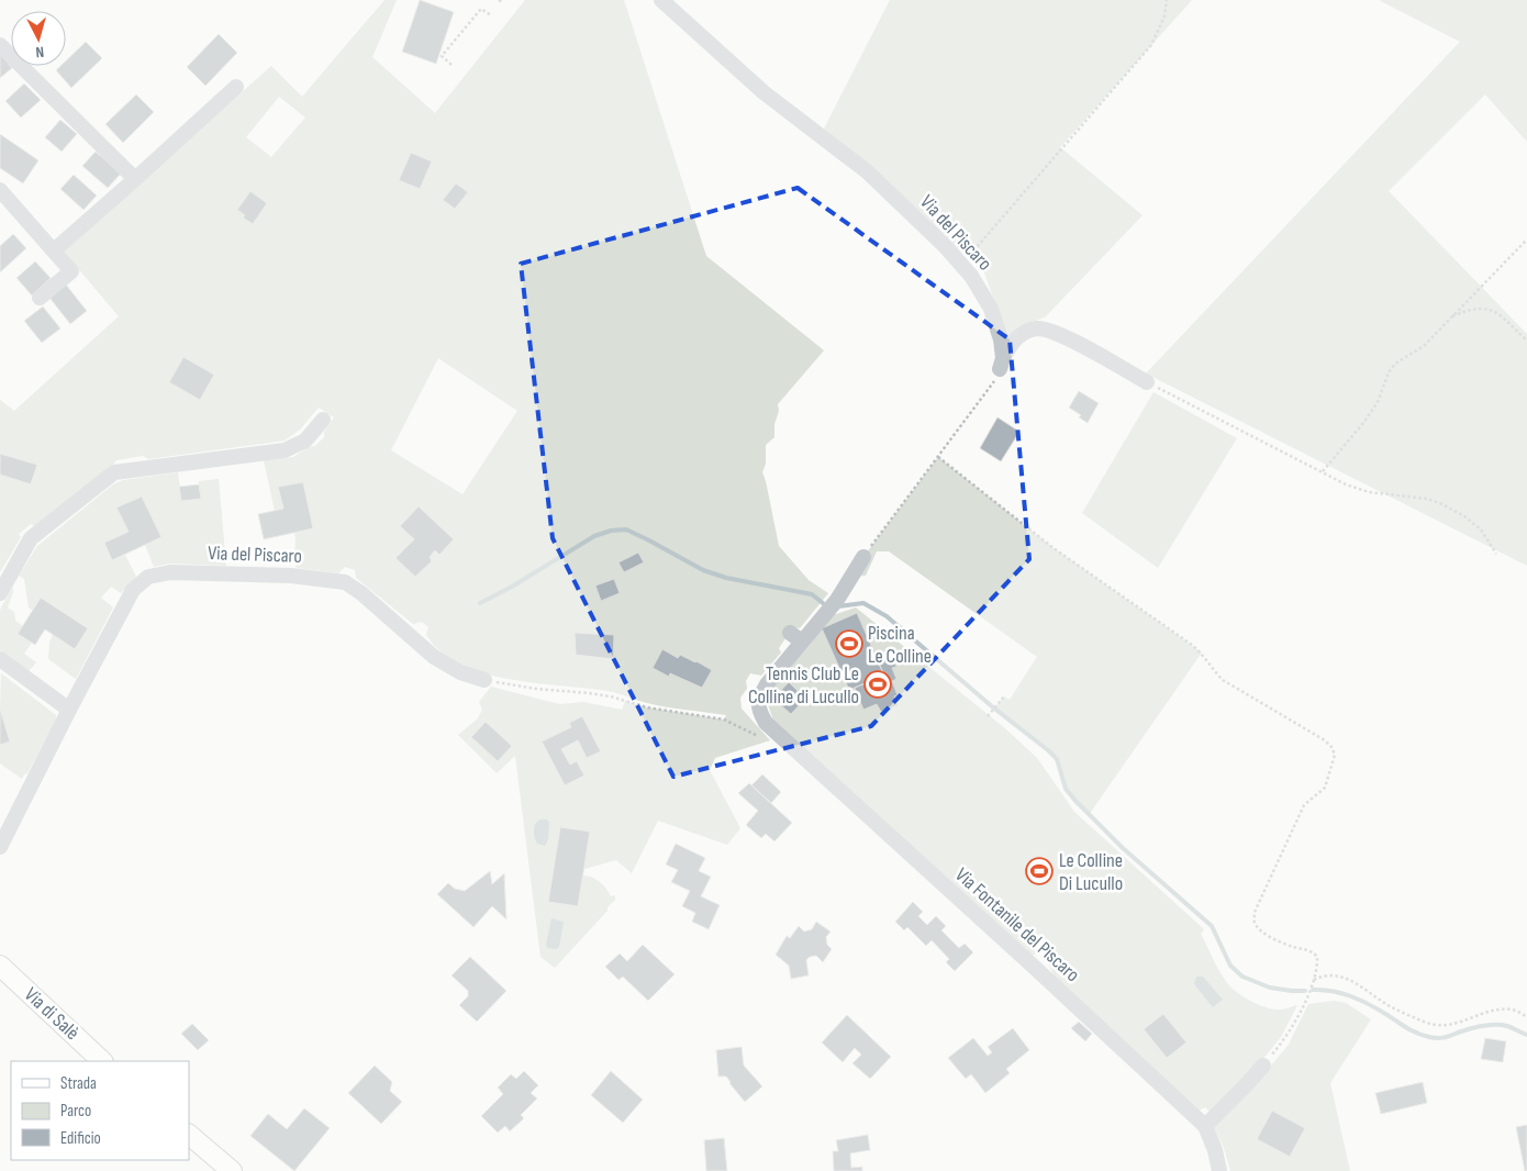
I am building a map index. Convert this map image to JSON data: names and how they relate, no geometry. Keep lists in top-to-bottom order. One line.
{"streets":{"main road":["Via di Salè"],"street":["Via del Piscaro","Via Fontanile del Piscaro"]},"places":{"sports":["Piscina Le Colline","Tennis Club Le Colline di Lucullo","Le Colline Di Lucullo"]},"legend":["Strada","Parco","Edificio"],"north":"bottom"}
